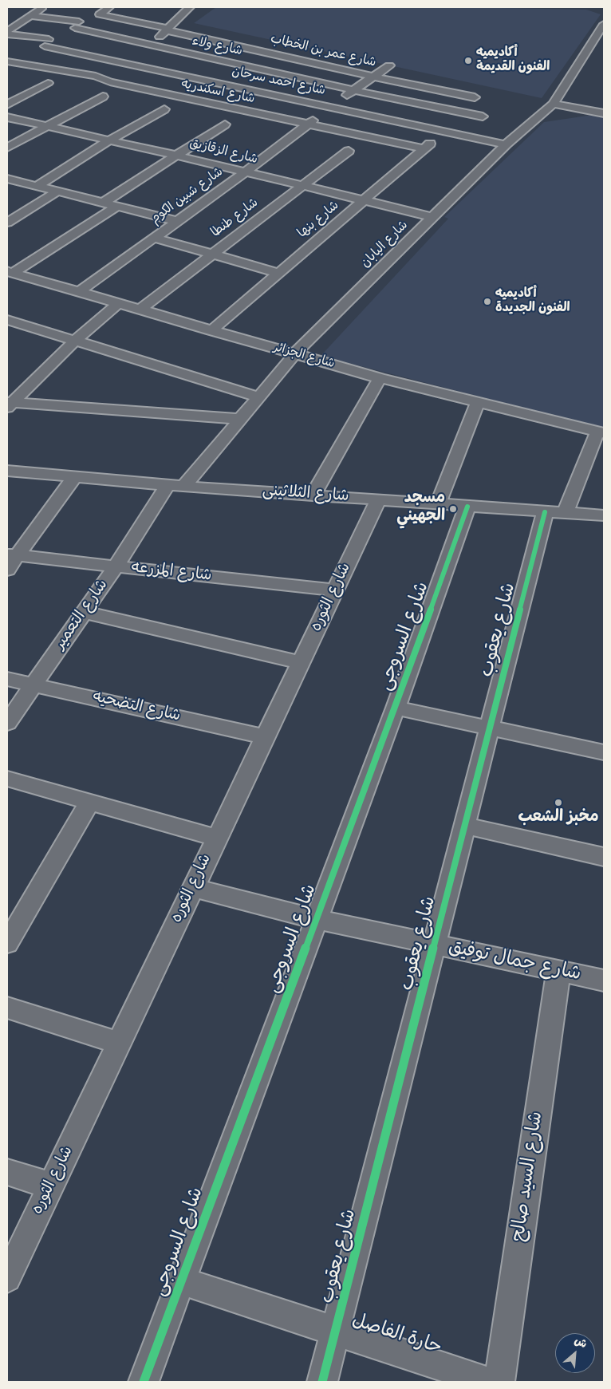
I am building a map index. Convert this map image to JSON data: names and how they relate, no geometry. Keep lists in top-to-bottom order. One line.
{"streets":{"street":["شارع ولاء","شارع عمر بن الخطاب","شارع احمد سرحان","شارع اسكندريه","شارع الزقازيق","شارع شبين الكوم","شارع طنطا","شارع بنها","شارع اليابان","شارع الجزائر","شارع الثلاثينى","شارع المزرعه","شارع الثوره","شارع التعمير","شارع يعقوب","شارع السروجى","شارع التضحيه","شارع جمال توفيق","شارع السيد صالح","حارة الفاصل"]},"crossings":[["شارع ولاء","شارع شبين الكوم"],["شارع عمر بن الخطاب","شارع شبين الكوم"],["شارع احمد سرحان","شارع شبين الكوم"],["شارع احمد سرحان","شارع بنها"],["شارع احمد سرحان","شارع اليابان"],["شارع اسكندريه","شارع شبين الكوم"],["شارع اسكندريه","شارع بنها"],["شارع الزقازيق","شارع شبين الكوم"],["شارع الزقازيق","شارع طنطا"],["شارع الزقازيق","شارع بنها"],["شارع الزقازيق","شارع اليابان"],["شارع شبين الكوم","شارع الجزائر"],["شارع طنطا","شارع الجزائر"],["شارع بنها","شارع الجزائر"],["شارع اليابان","شارع الجزائر"],["شارع اليابان","شارع الثلاثينى"],["شارع اليابان","شارع التعمير"],["شارع الجزائر","شارع يعقوب"],["شارع الثلاثينى","شارع الثوره"],["شارع الثلاثينى","شارع التعمير"],["شارع الثلاثينى","شارع يعقوب"],["شارع الثلاثينى","شارع السروجى"],["شارع المزرعه","شارع الثوره"],["شارع المزرعه","شارع التعمير"],["شارع الثوره","شارع التضحيه"],["شارع الثوره","شارع جمال توفيق"],["شارع التعمير","شارع التضحيه"],["شارع يعقوب","شارع جمال توفيق"],["شارع يعقوب","حارة الفاصل"],["شارع السروجى","شارع جمال توفيق"],["شارع السروجى","حارة الفاصل"],["شارع جمال توفيق","شارع السيد صالح"]],"places":["أكاديميه الفنون القديمة","أكاديميه الفنون الجديدة","مسجد الجهيني","مخبز الشعب"],"north":"top right"}
